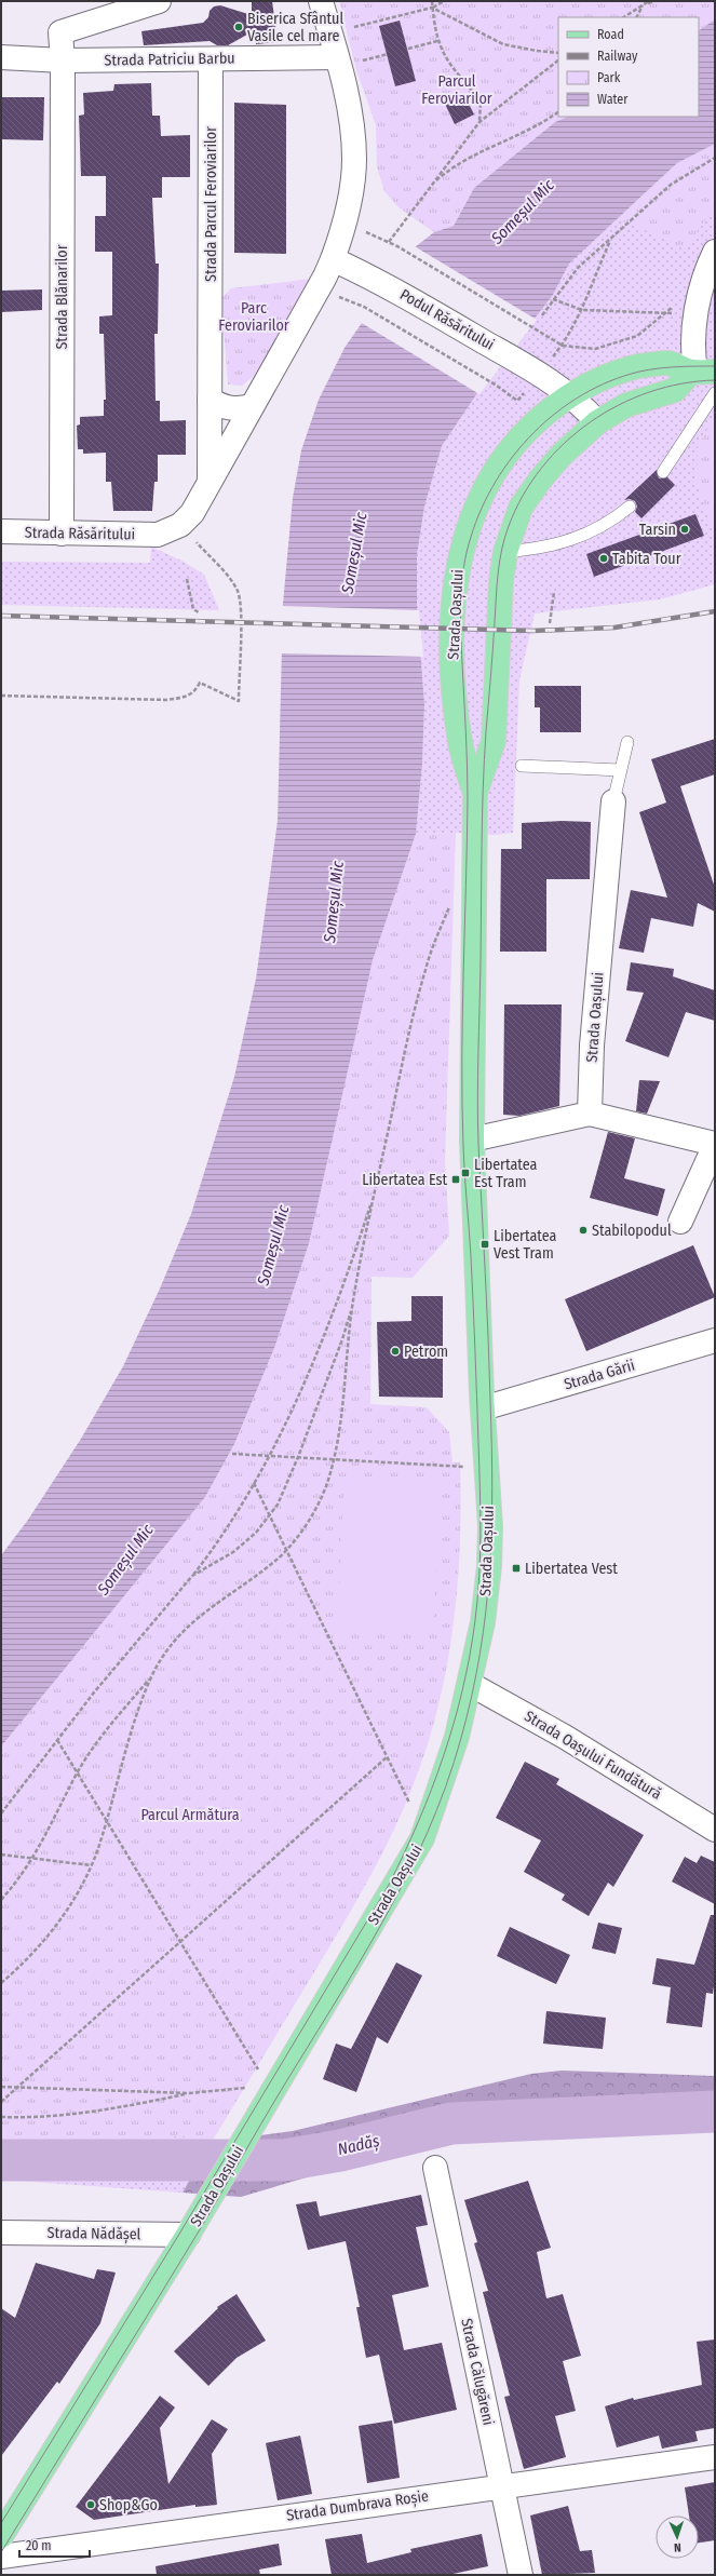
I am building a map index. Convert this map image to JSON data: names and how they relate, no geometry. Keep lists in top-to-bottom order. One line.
{"streets":{"main road":["Strada Oașului"],"street":["Strada Patriciu Barbu","Strada Parcul Feroviarilor","Strada Blănarilor","Podul Răsăritului","Strada Răsăritului","Strada Gării","Strada Oașului Fundătură","Strada Nădășel","Strada Călugăreni","Strada Dumbrava Roșie"]},"crossings":[["Strada Patriciu Barbu","Strada Parcul Feroviarilor"],["Strada Patriciu Barbu","Strada Blănarilor"],["Strada Parcul Feroviarilor","Podul Răsăritului"],["Strada Parcul Feroviarilor","Strada Răsăritului"],["Strada Blănarilor","Strada Răsăritului"],["Podul Răsăritului","Strada Oașului"],["Strada Oașului","Strada Gării"],["Strada Oașului","Strada Oașului Fundătură"],["Strada Oașului","Strada Nădășel"],["Strada Călugăreni","Strada Dumbrava Roșie"]],"water":["Someșul Mic","Nadăș"],"parks":["Parcul Feroviarilor","Parc Feroviarilor","Parcul Armătura"],"places":{"other":["Biserica Sfântul Vasile cel mare","Tarsin","Tabita Tour","Stabilopodul","Petrom","Shop&Go"],"transit":["Libertatea Est Tram","Libertatea Est","Libertatea Vest Tram","Libertatea Vest"]},"legend":["Road","Railway","Park","Water"],"scale_bar":"20 m","north":"bottom"}
